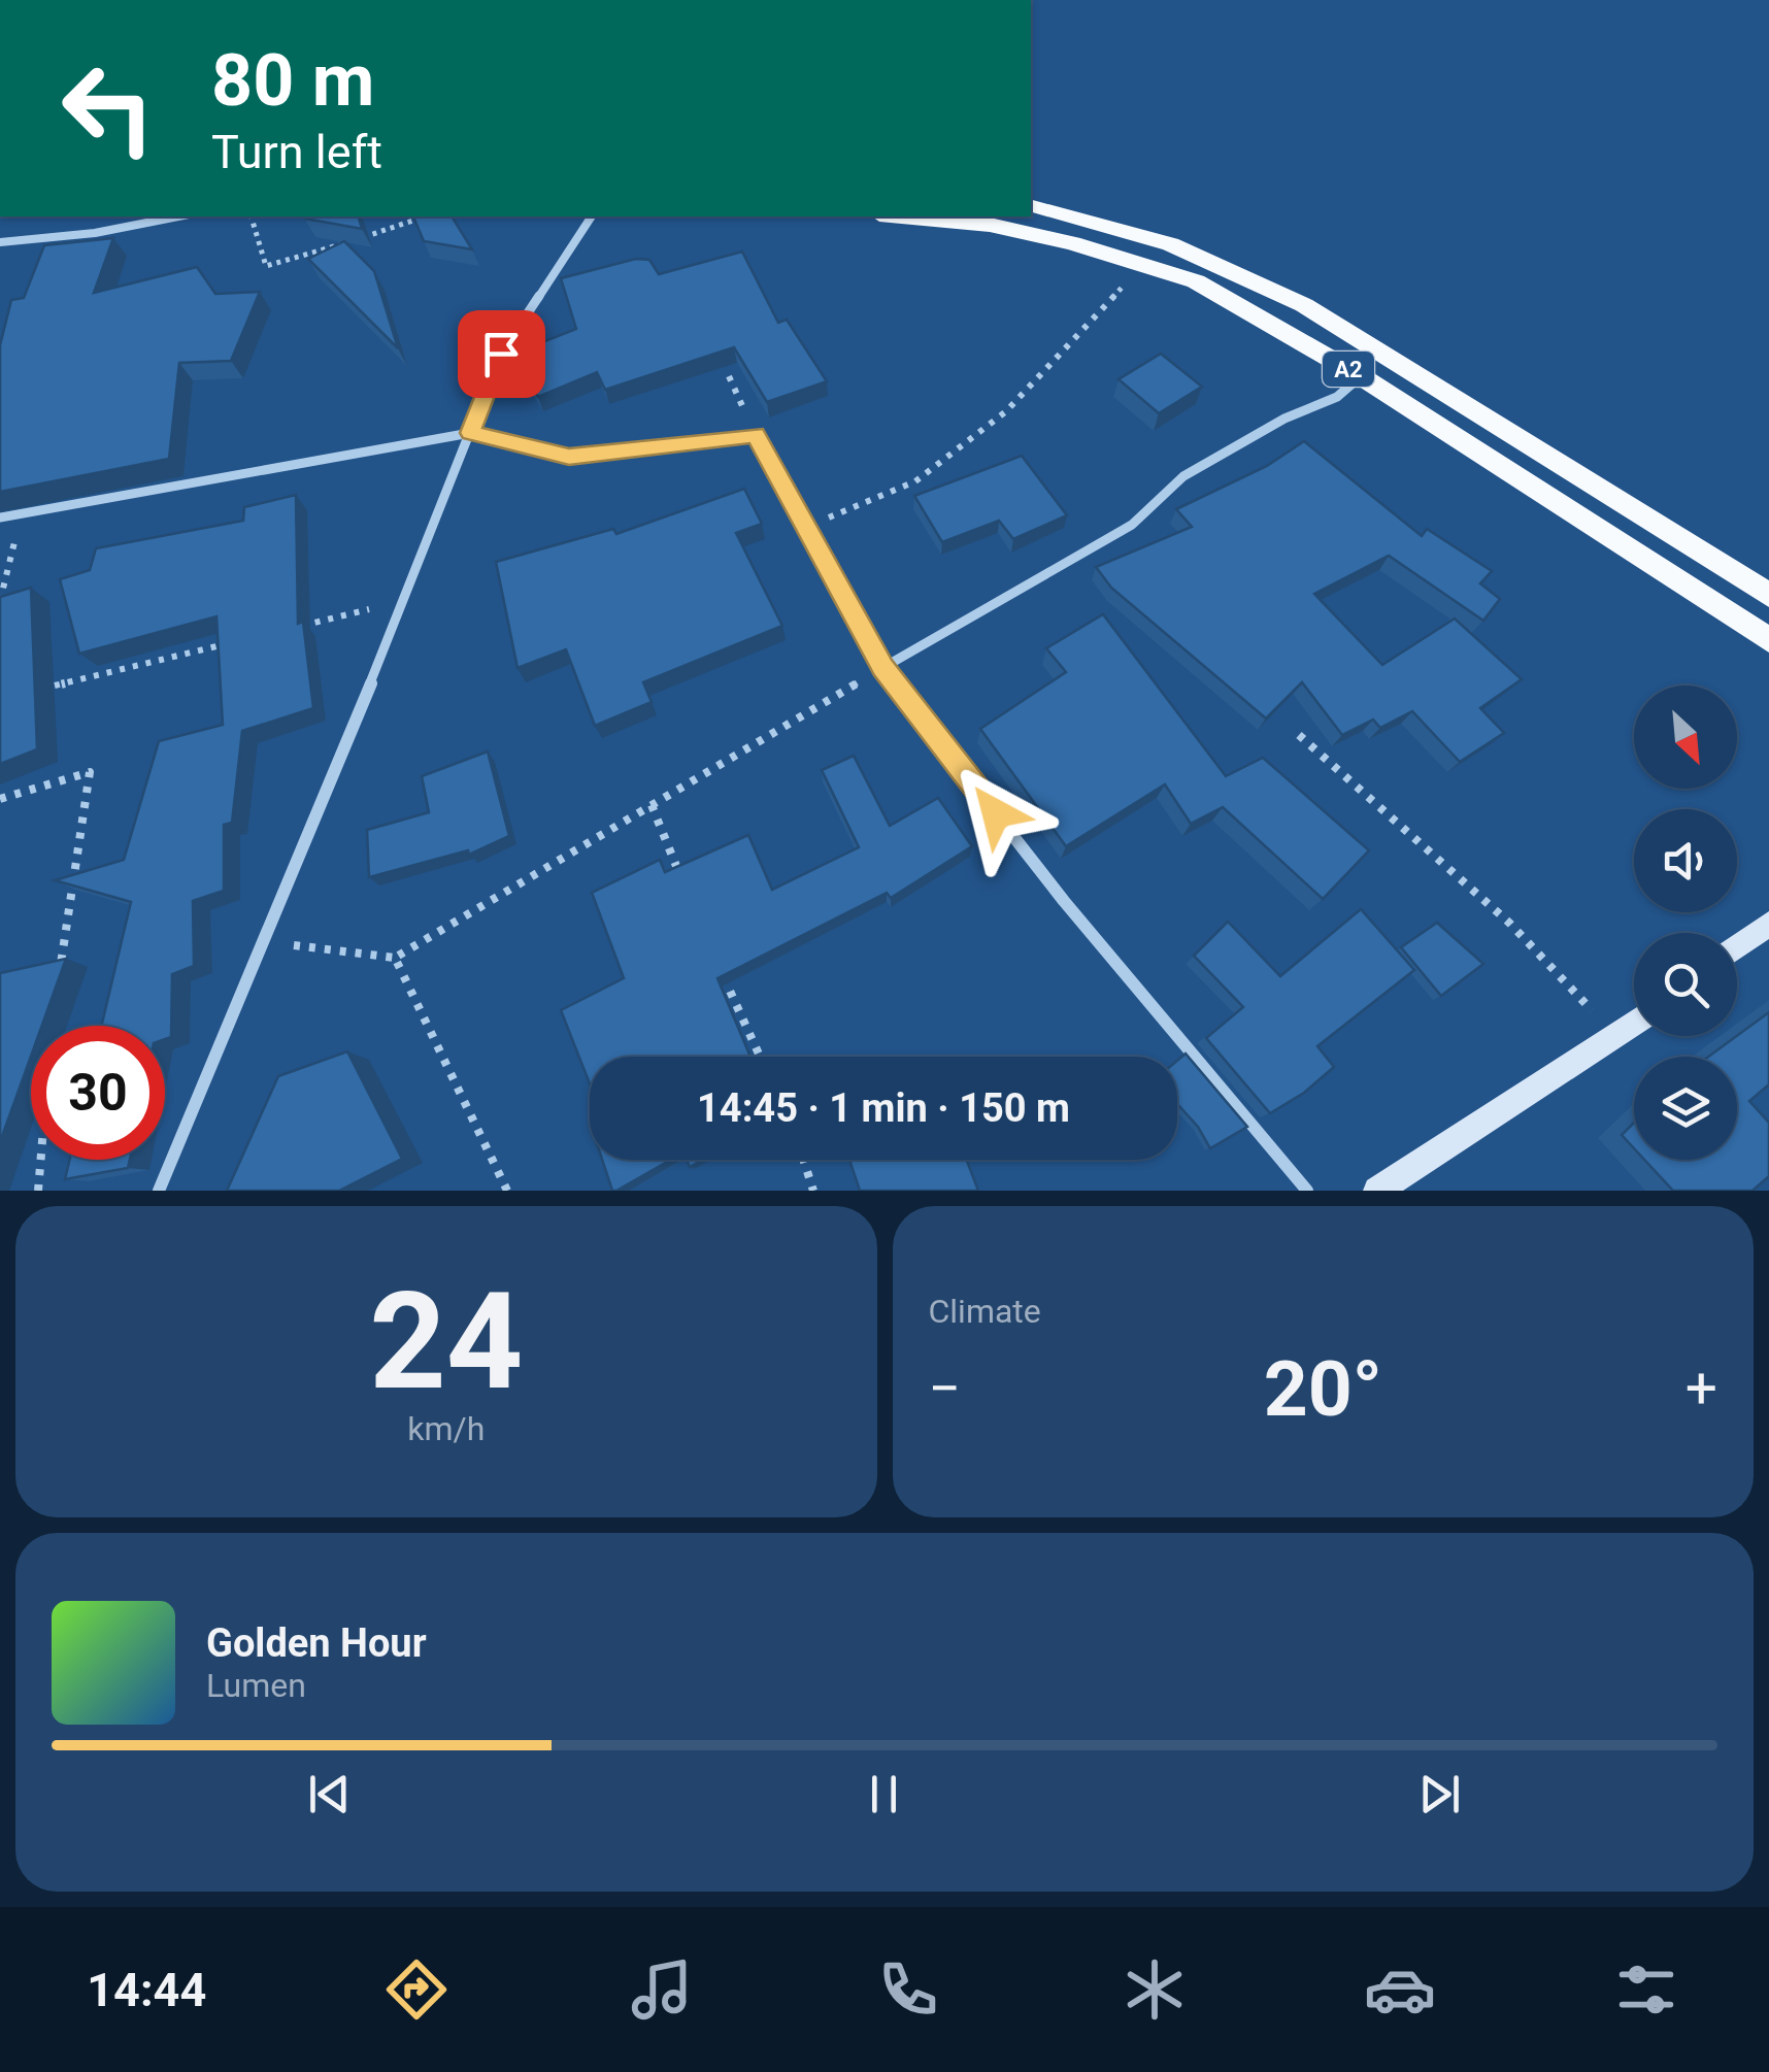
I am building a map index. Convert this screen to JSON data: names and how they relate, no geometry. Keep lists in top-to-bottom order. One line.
{"streets":{"highway":["A2"]},"north":"bottom right","page":{"turn":["80 m","Turn left"],"limit":"30","trip":"14:45 · 1 min · 150 m","tile":[["24","km/h"],"Climate"],"heat":["−","20°","+"],"song":["Golden Hour","Lumen"],"tabs":"14:44"}}
